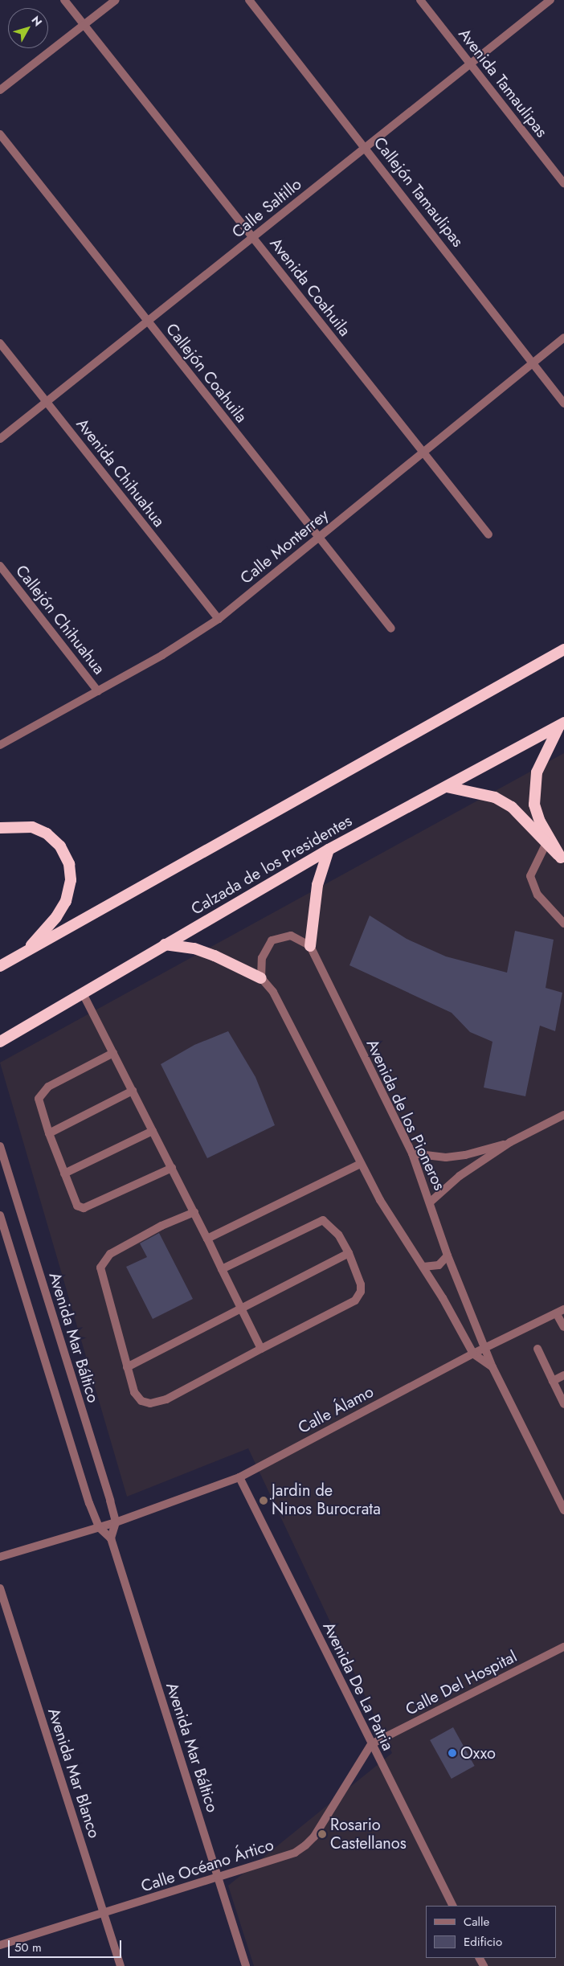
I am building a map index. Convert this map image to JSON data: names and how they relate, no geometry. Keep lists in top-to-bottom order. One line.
{"streets":{"highway":["Calzada de los Presidentes"],"street":["Avenida Tamaulipas","Callejón Tamaulipas","Calle Saltillo","Avenida Coahuila","Callejón Coahuila","Avenida Chihuahua","Calle Monterrey","Callejón Chihuahua","Avenida de los Pioneros","Avenida Mar Báltico","Calle Álamo","Calle Del Hospital","Avenida De La Patria","Avenida Mar Blanco","Calle Océano Ártico"]},"crossings":[["Avenida Tamaulipas","Calle Saltillo"],["Callejón Tamaulipas","Calle Saltillo"],["Callejón Tamaulipas","Calle Monterrey"],["Calle Saltillo","Avenida Coahuila"],["Calle Saltillo","Callejón Coahuila"],["Calle Saltillo","Avenida Chihuahua"],["Avenida Coahuila","Calle Monterrey"],["Callejón Coahuila","Calle Monterrey"],["Avenida Chihuahua","Calle Monterrey"],["Calle Monterrey","Callejón Chihuahua"],["Avenida de los Pioneros","Calle Álamo"],["Avenida Mar Báltico","Calle Álamo"],["Avenida Mar Báltico","Calle Océano Ártico"],["Calle Álamo","Avenida De La Patria"],["Calle Del Hospital","Avenida De La Patria"],["Calle Del Hospital","Calle Océano Ártico"],["Avenida De La Patria","Calle Océano Ártico"],["Avenida Mar Blanco","Calle Océano Ártico"]],"places":["Jardin de Ninos Burocrata","Oxxo","Rosario Castellanos"],"legend":["Calle","Edificio"],"scale_bar":"50 m","north":"top right"}
